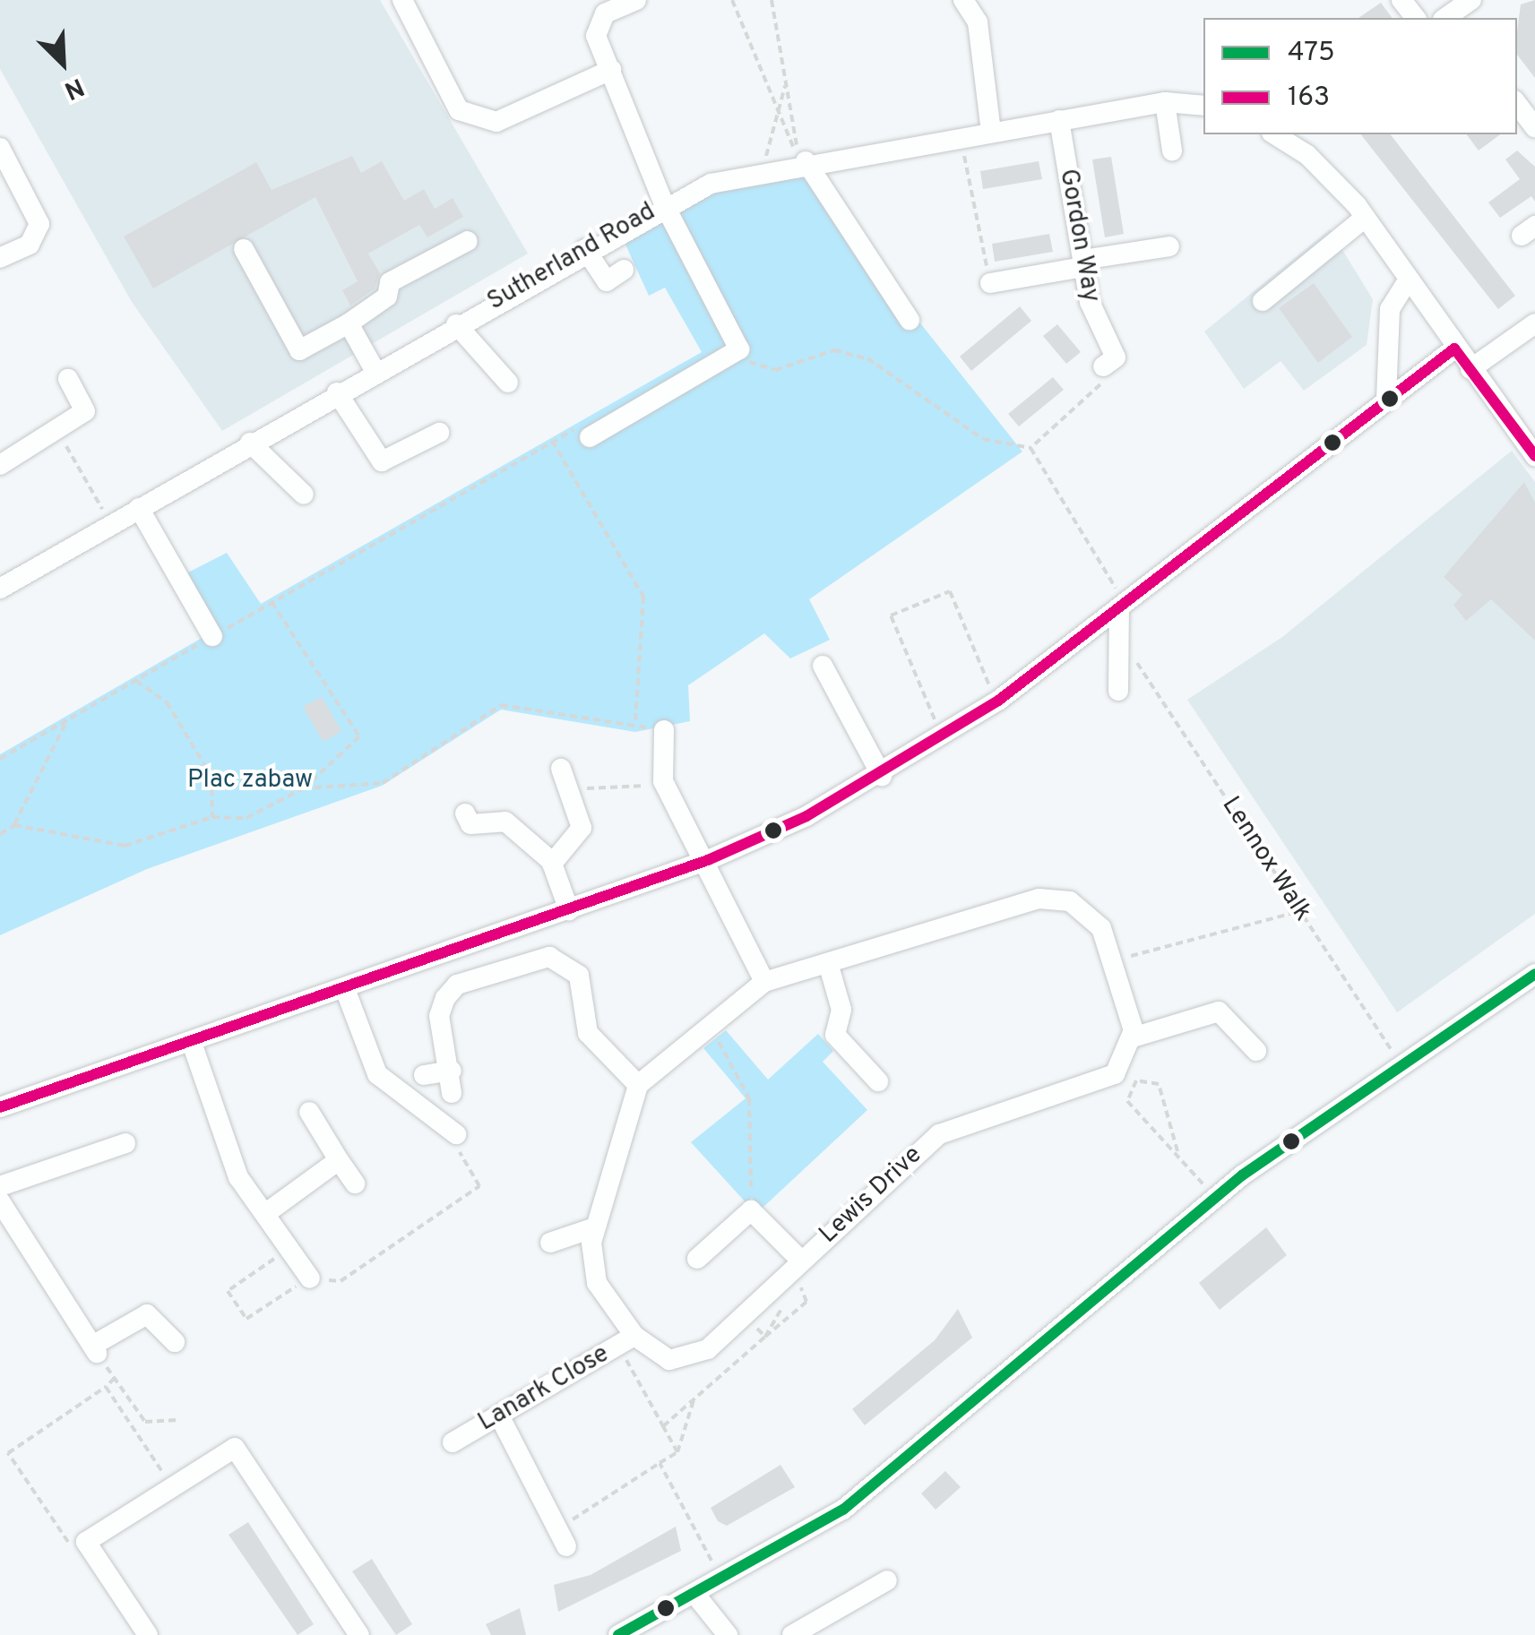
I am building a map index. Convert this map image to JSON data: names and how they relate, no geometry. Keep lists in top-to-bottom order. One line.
{"streets":{"street":["Gordon Way","Sutherland Road","Lewis Drive","Lanark Close"],"path":["Lennox Walk"]},"crossings":[["Gordon Way","Sutherland Road"],["Lewis Drive","Lanark Close"]],"parks":["Plac zabaw"],"lines":["transit line 163","transit line 475"],"legend":["475","163"],"north":"bottom right"}
